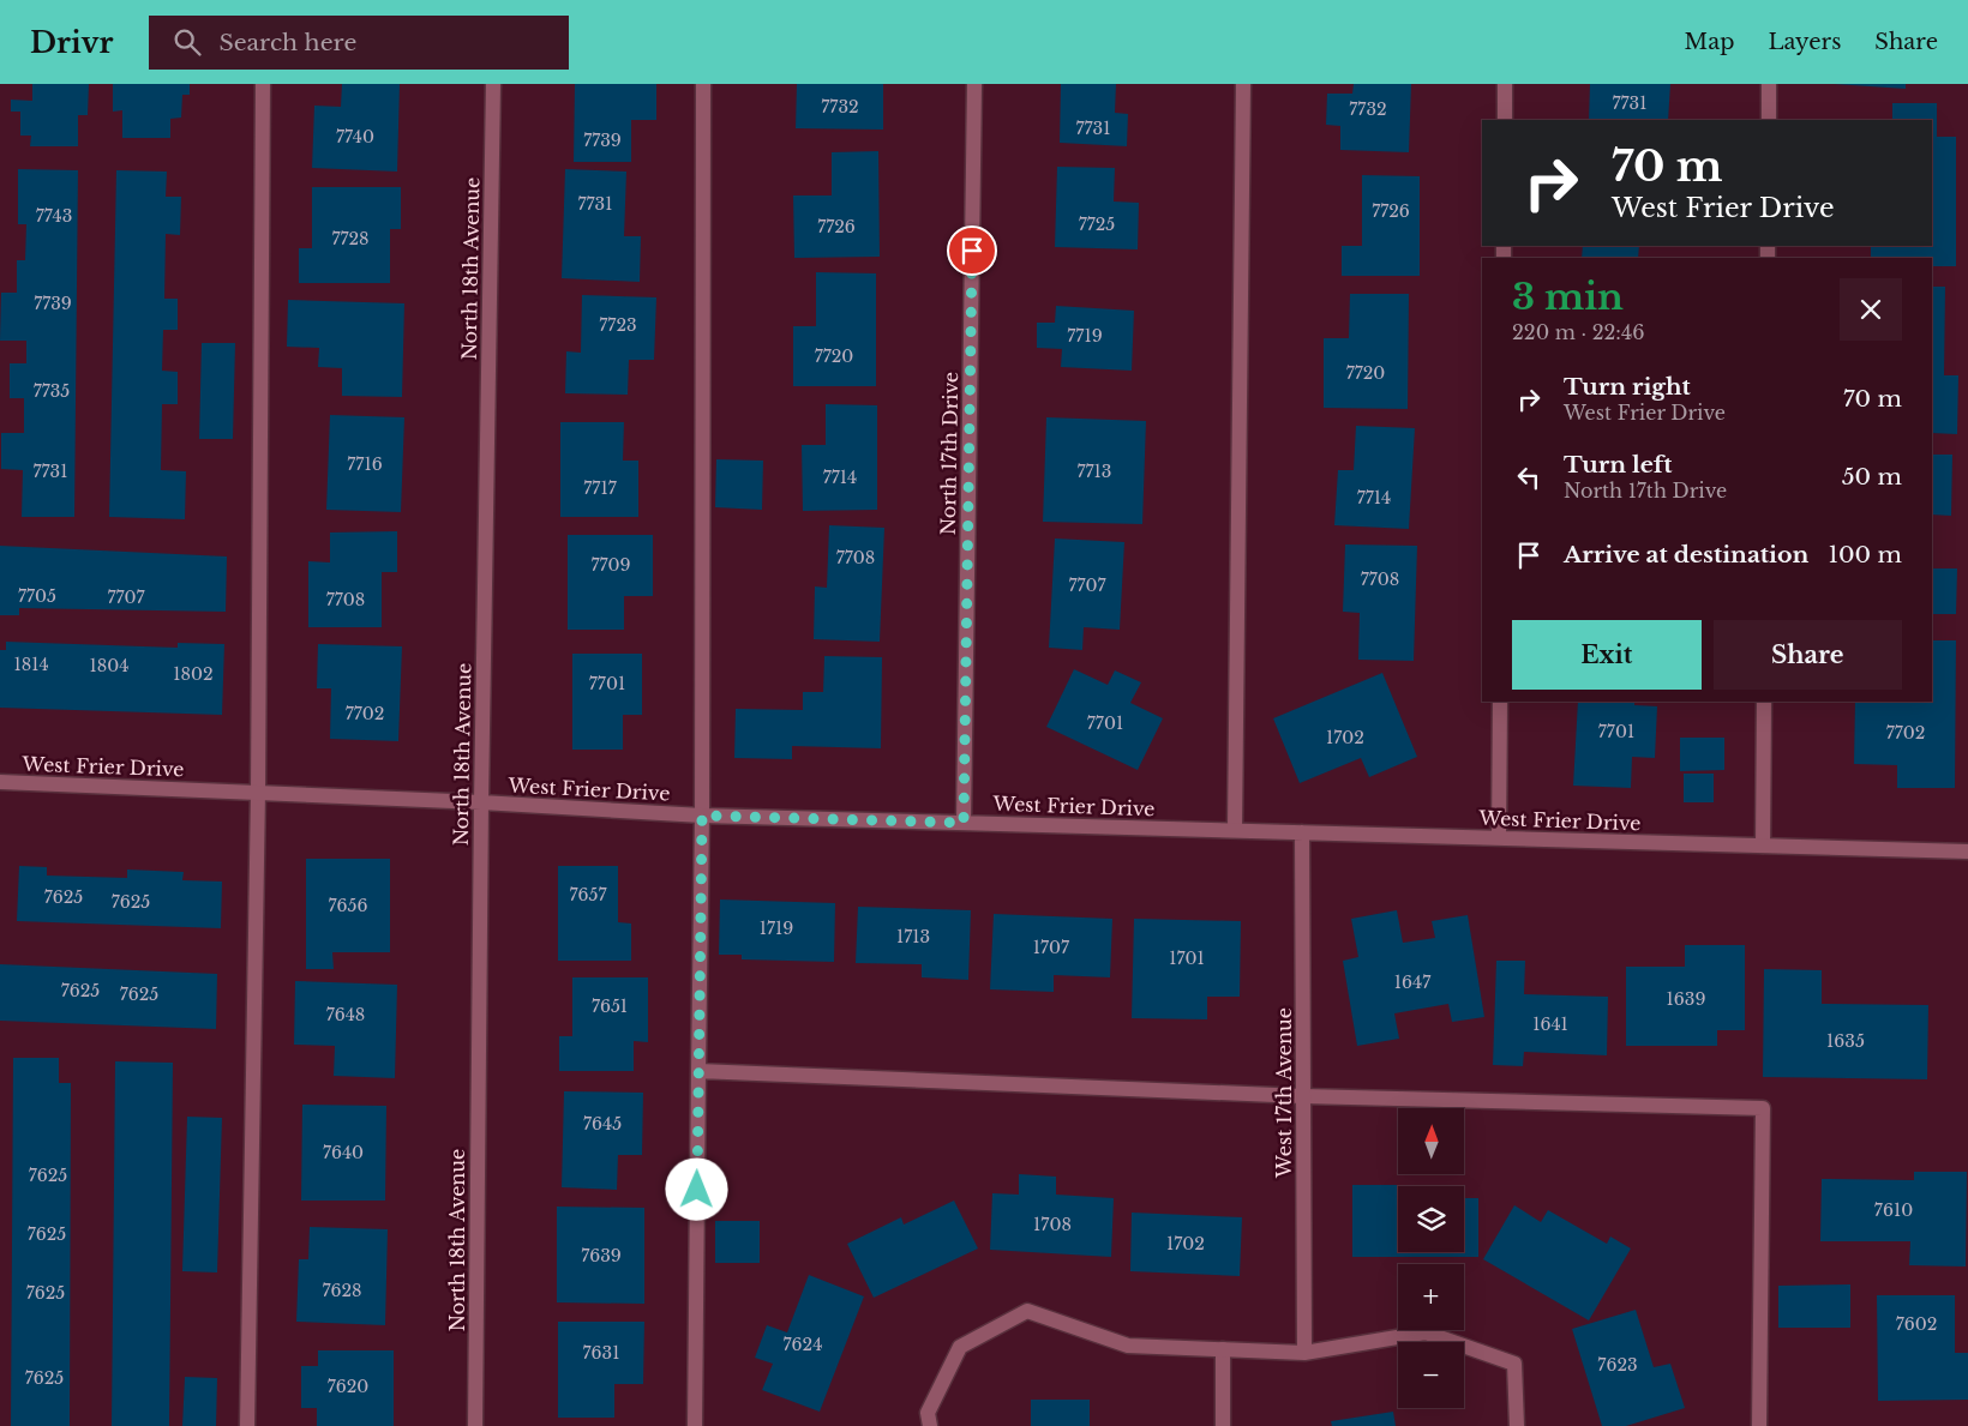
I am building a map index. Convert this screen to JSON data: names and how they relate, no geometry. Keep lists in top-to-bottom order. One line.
{"streets":{"street":["North 18th Avenue","North 17th Drive","West Frier Drive","West 17th Avenue"]},"crossings":[["North 18th Avenue","West Frier Drive"],["North 17th Drive","West Frier Drive"],["West Frier Drive","West 17th Avenue"]],"house_numbers":["7731","7732","7732","7731","7740","7739","7731","7726","7743","7725","7726","7728","7739","7723","7719","7720","7720","7735","7716","7731","7713","7714","7717","7714","7708","7709","7708","7707","7705","7707","7708","1814","1804","1802","7701","7702","7701","7701","7702","1702","7657","7625","7625","7656","1719","1713","1707","1701","1647","7625","7625","1639","7651","7648","1641","1635","7645","7640","7625","7610","1708","7625","1702","7639","7628","7625","7602","7624","7631","7623","7625","7620"],"north":"top","page":{"header":"Drivr","search":"Search here","nav":["Map","Layers","Share"],"turn":["70 m","West Frier Drive"],"heading":["3 min","220 m · 22:46"],"list":[{"name":"Turn right","note":"West Frier Drive","value":"70 m"},{"name":"Turn left","note":"North 17th Drive","value":"50 m"},{"name":"Arrive at destination","value":"100 m"}],"buttons":["Exit","Share"],"map_buttons":["+","−"]}}
